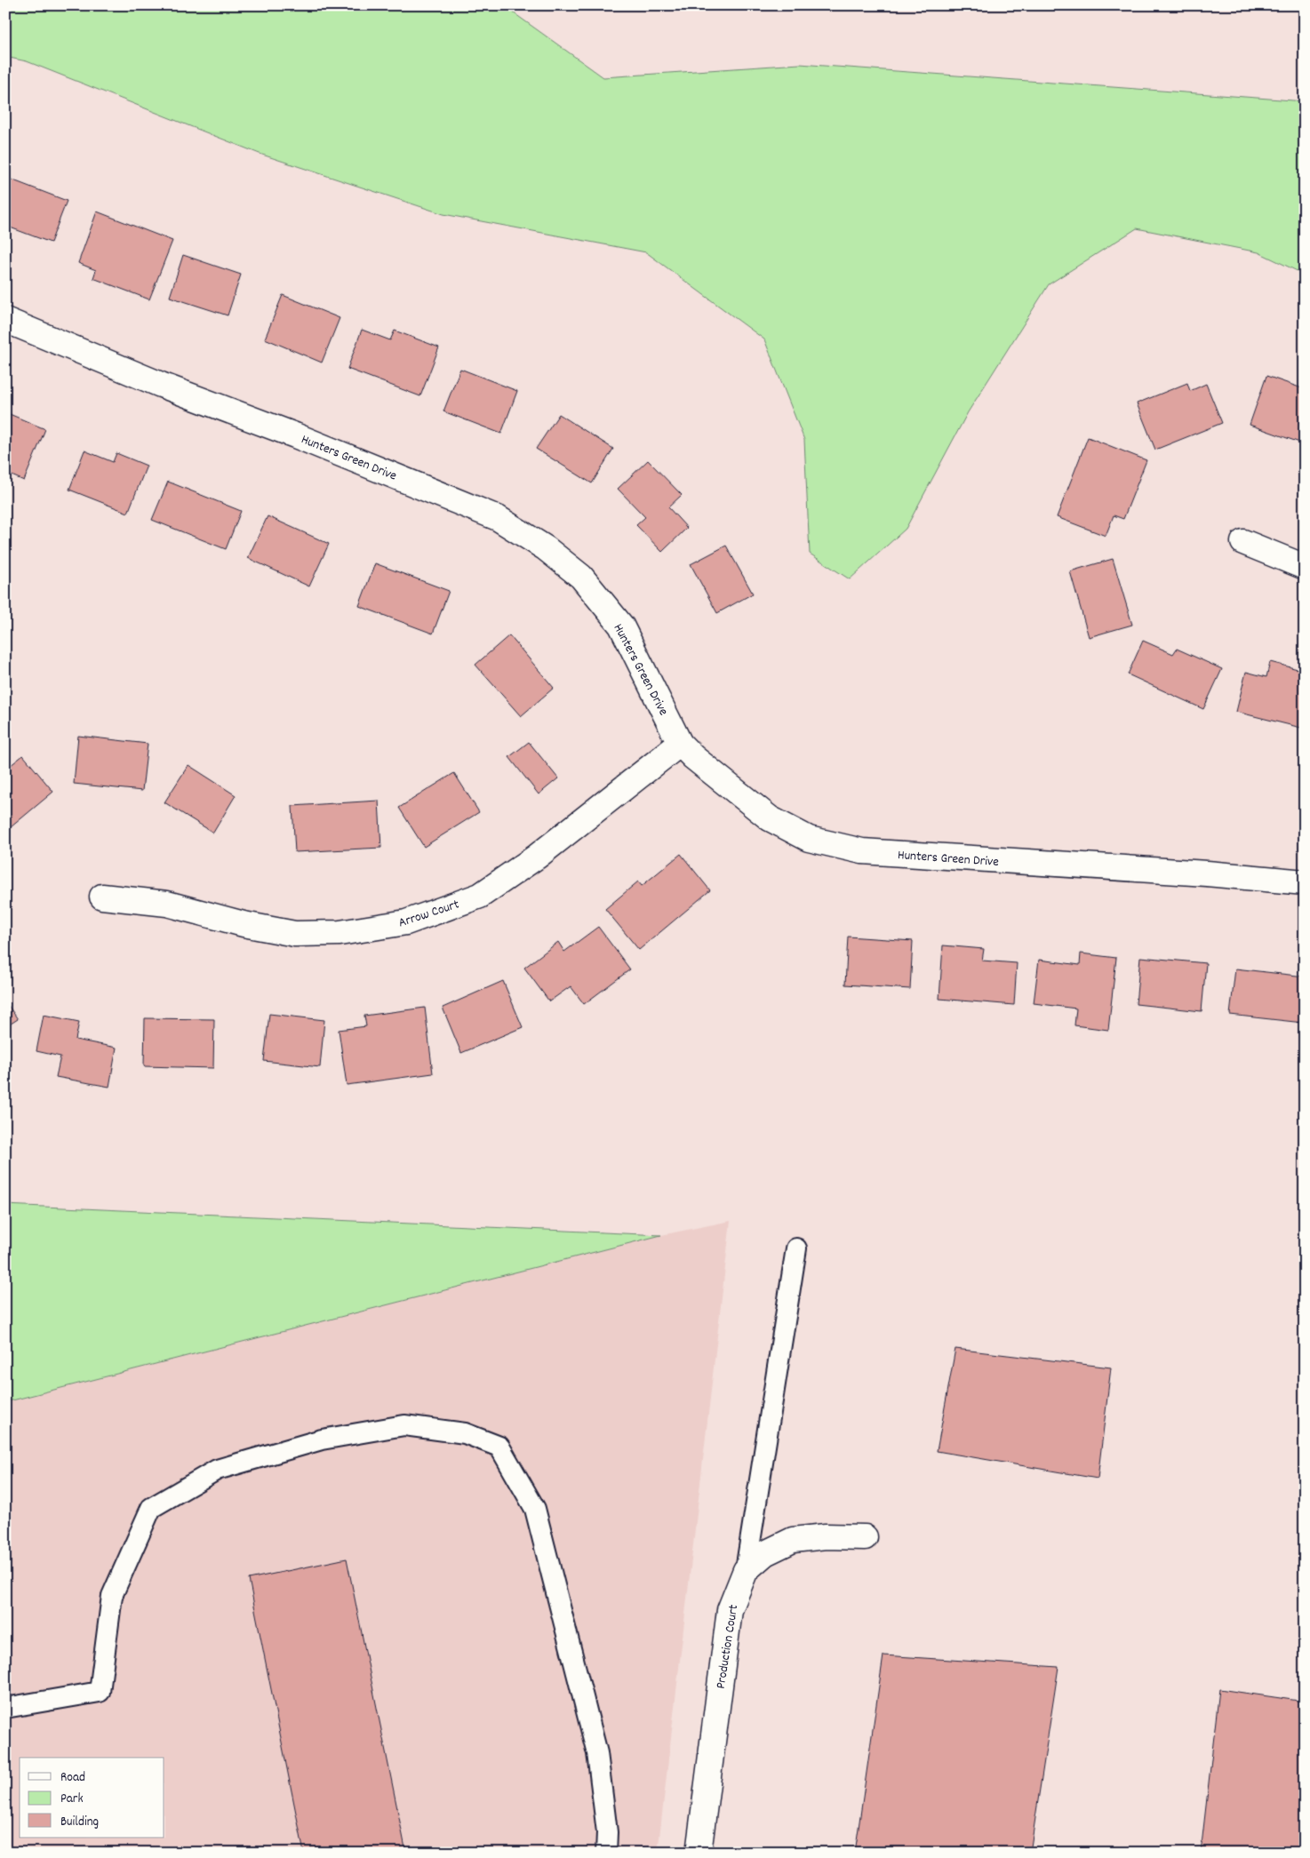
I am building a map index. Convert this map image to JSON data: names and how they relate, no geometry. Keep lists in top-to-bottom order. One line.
{"streets":{"street":["Hunters Green Drive","Arrow Court","Production Court"]},"crossings":[["Hunters Green Drive","Arrow Court"]],"legend":["Road","Park","Building"]}
